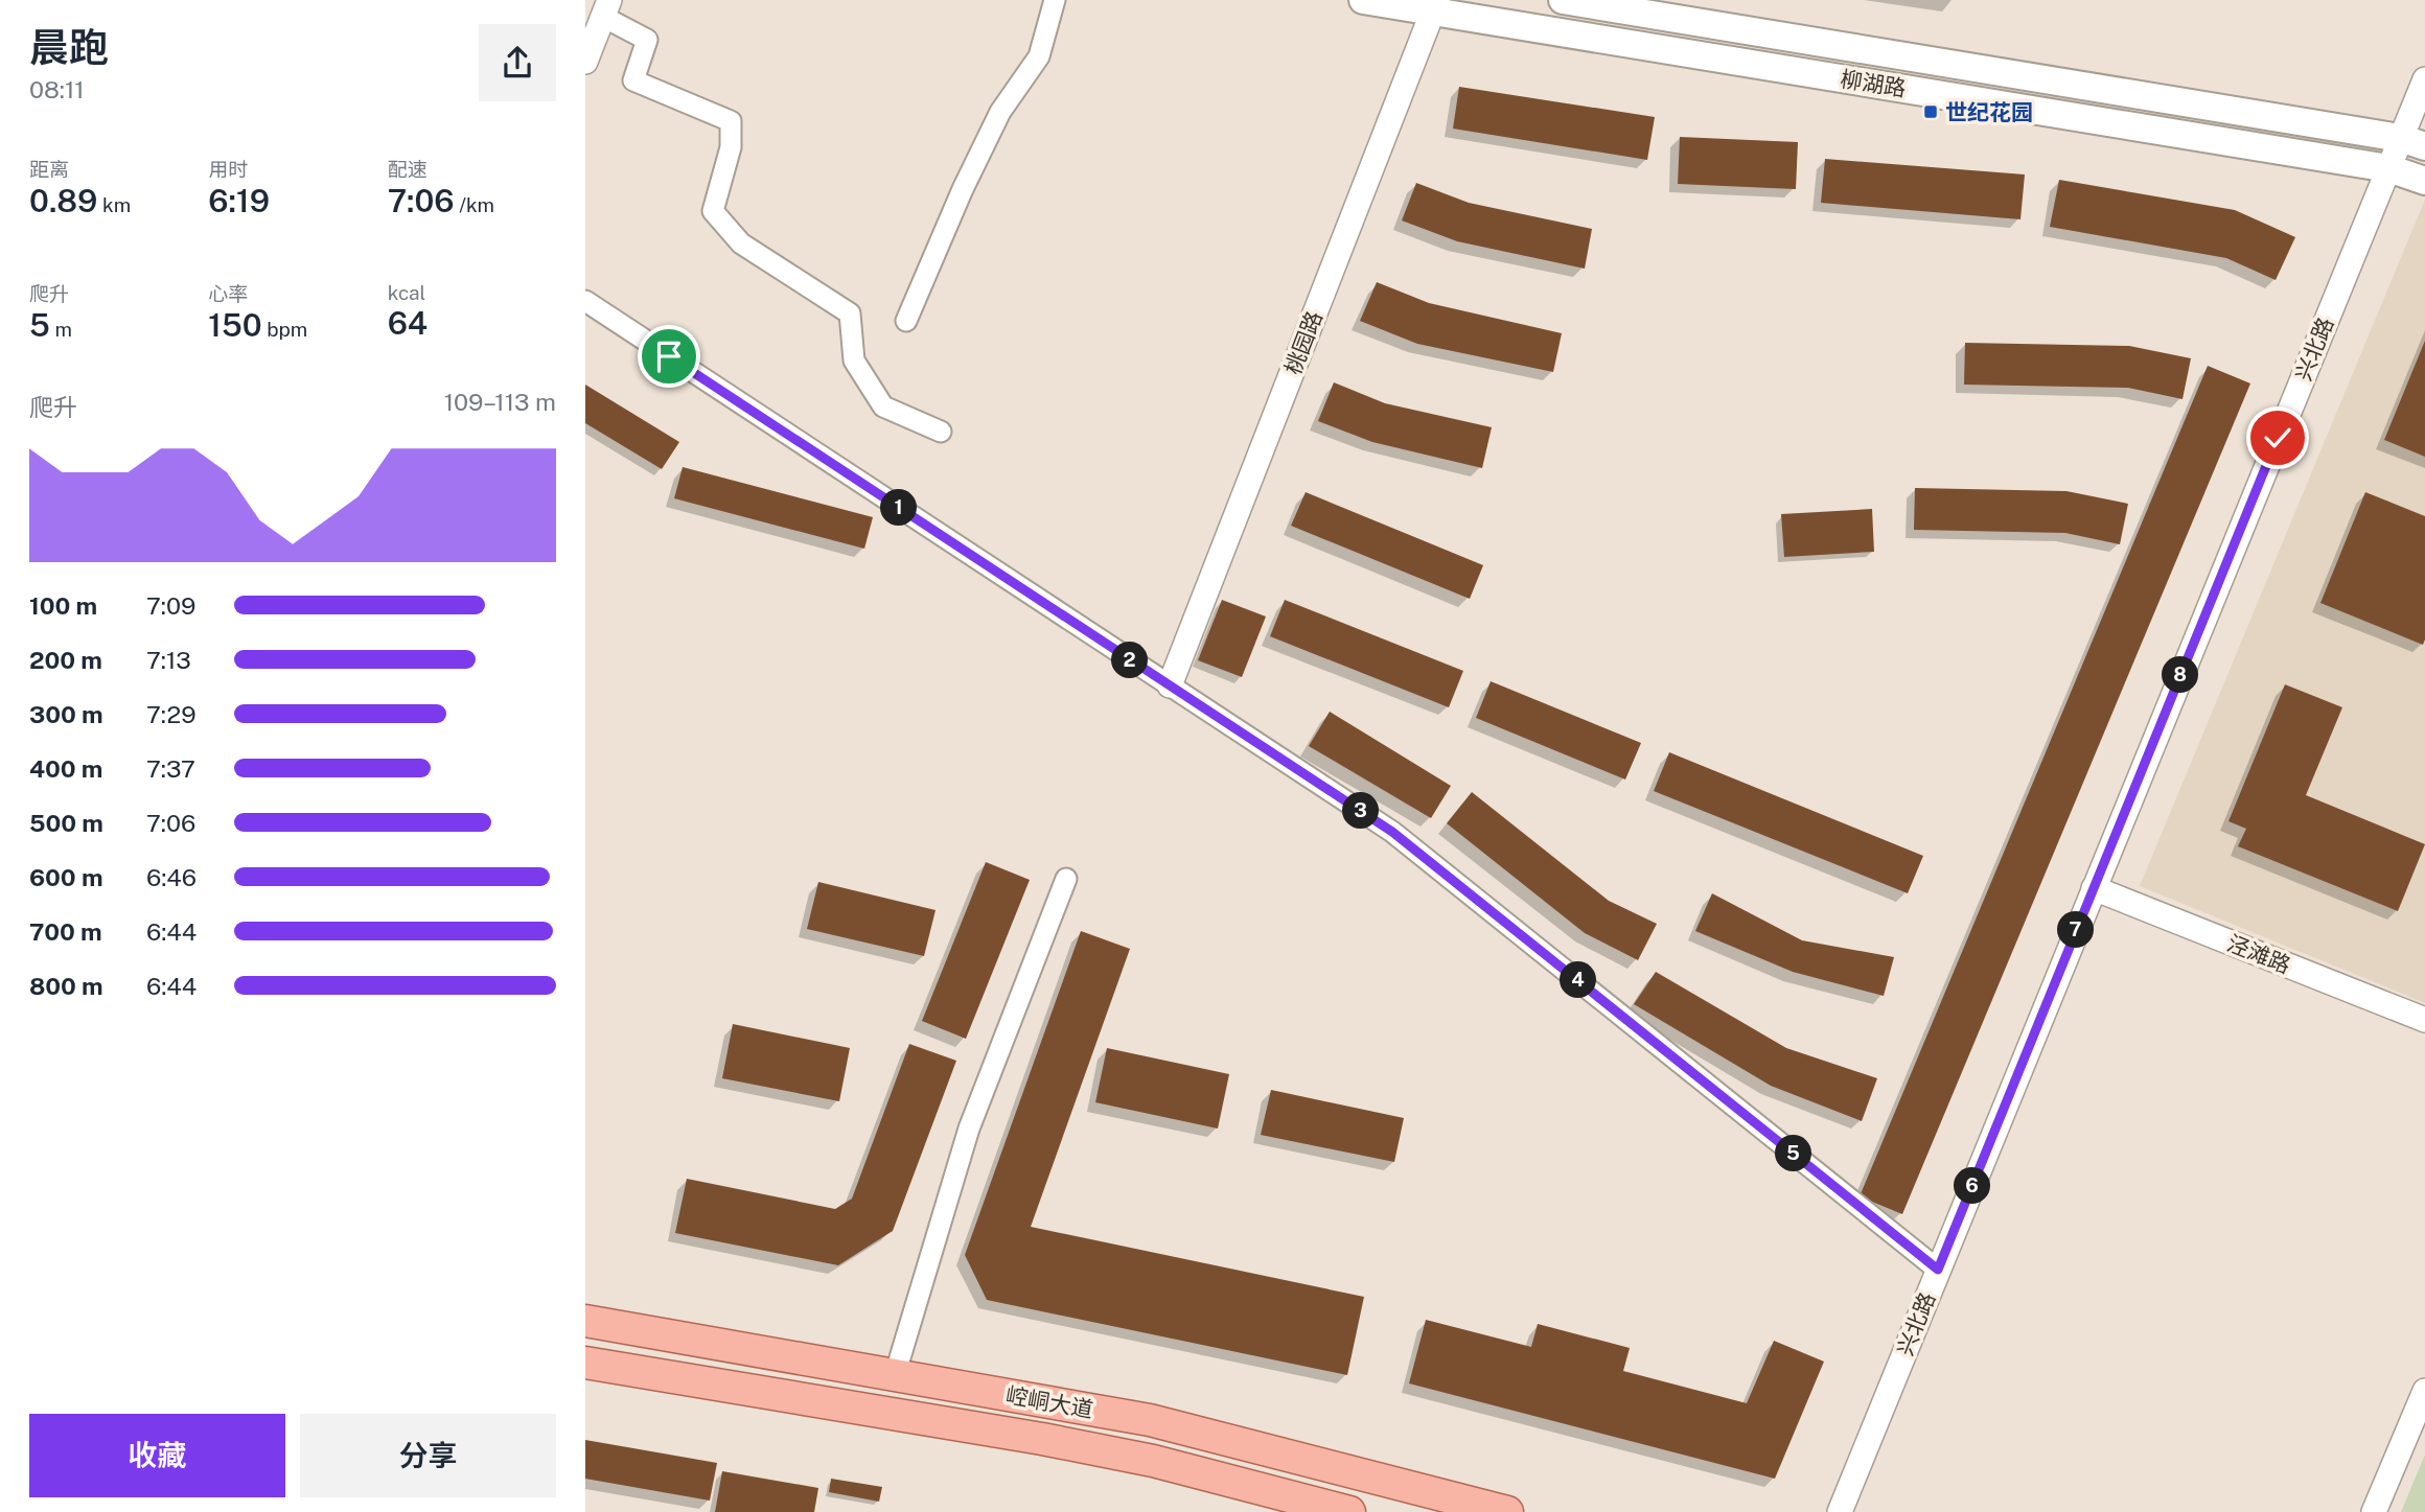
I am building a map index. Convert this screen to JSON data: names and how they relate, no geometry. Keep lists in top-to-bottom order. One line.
{"streets":{"main road":["柳湖路","崆峒大道"],"street":["桃园路","兴北路","泾滩路"]},"crossings":[["柳湖路","桃园路"],["柳湖路","兴北路"],["兴北路","泾滩路"]],"places":{"transit":["世纪花园"]},"page":{"heading":["晨跑","08:11"],"stats":[["距离","0.89 km"],["用时","6:19"],["配速","7:06 /km"],["爬升","5 m"],["心率","150 bpm"],["kcal","64"]],"chart":["爬升","109–113 m"],"pins":["1","2","8","3","7","4","5","6"],"list":[{"name":"100 m","note":"7:09"},{"name":"200 m","note":"7:13"},{"name":"300 m","note":"7:29"},{"name":"400 m","note":"7:37"},{"name":"500 m","note":"7:06"},{"name":"600 m","note":"6:46"},{"name":"700 m","note":"6:44"},{"name":"800 m","note":"6:44"}],"buttons":["收藏","分享"]}}
